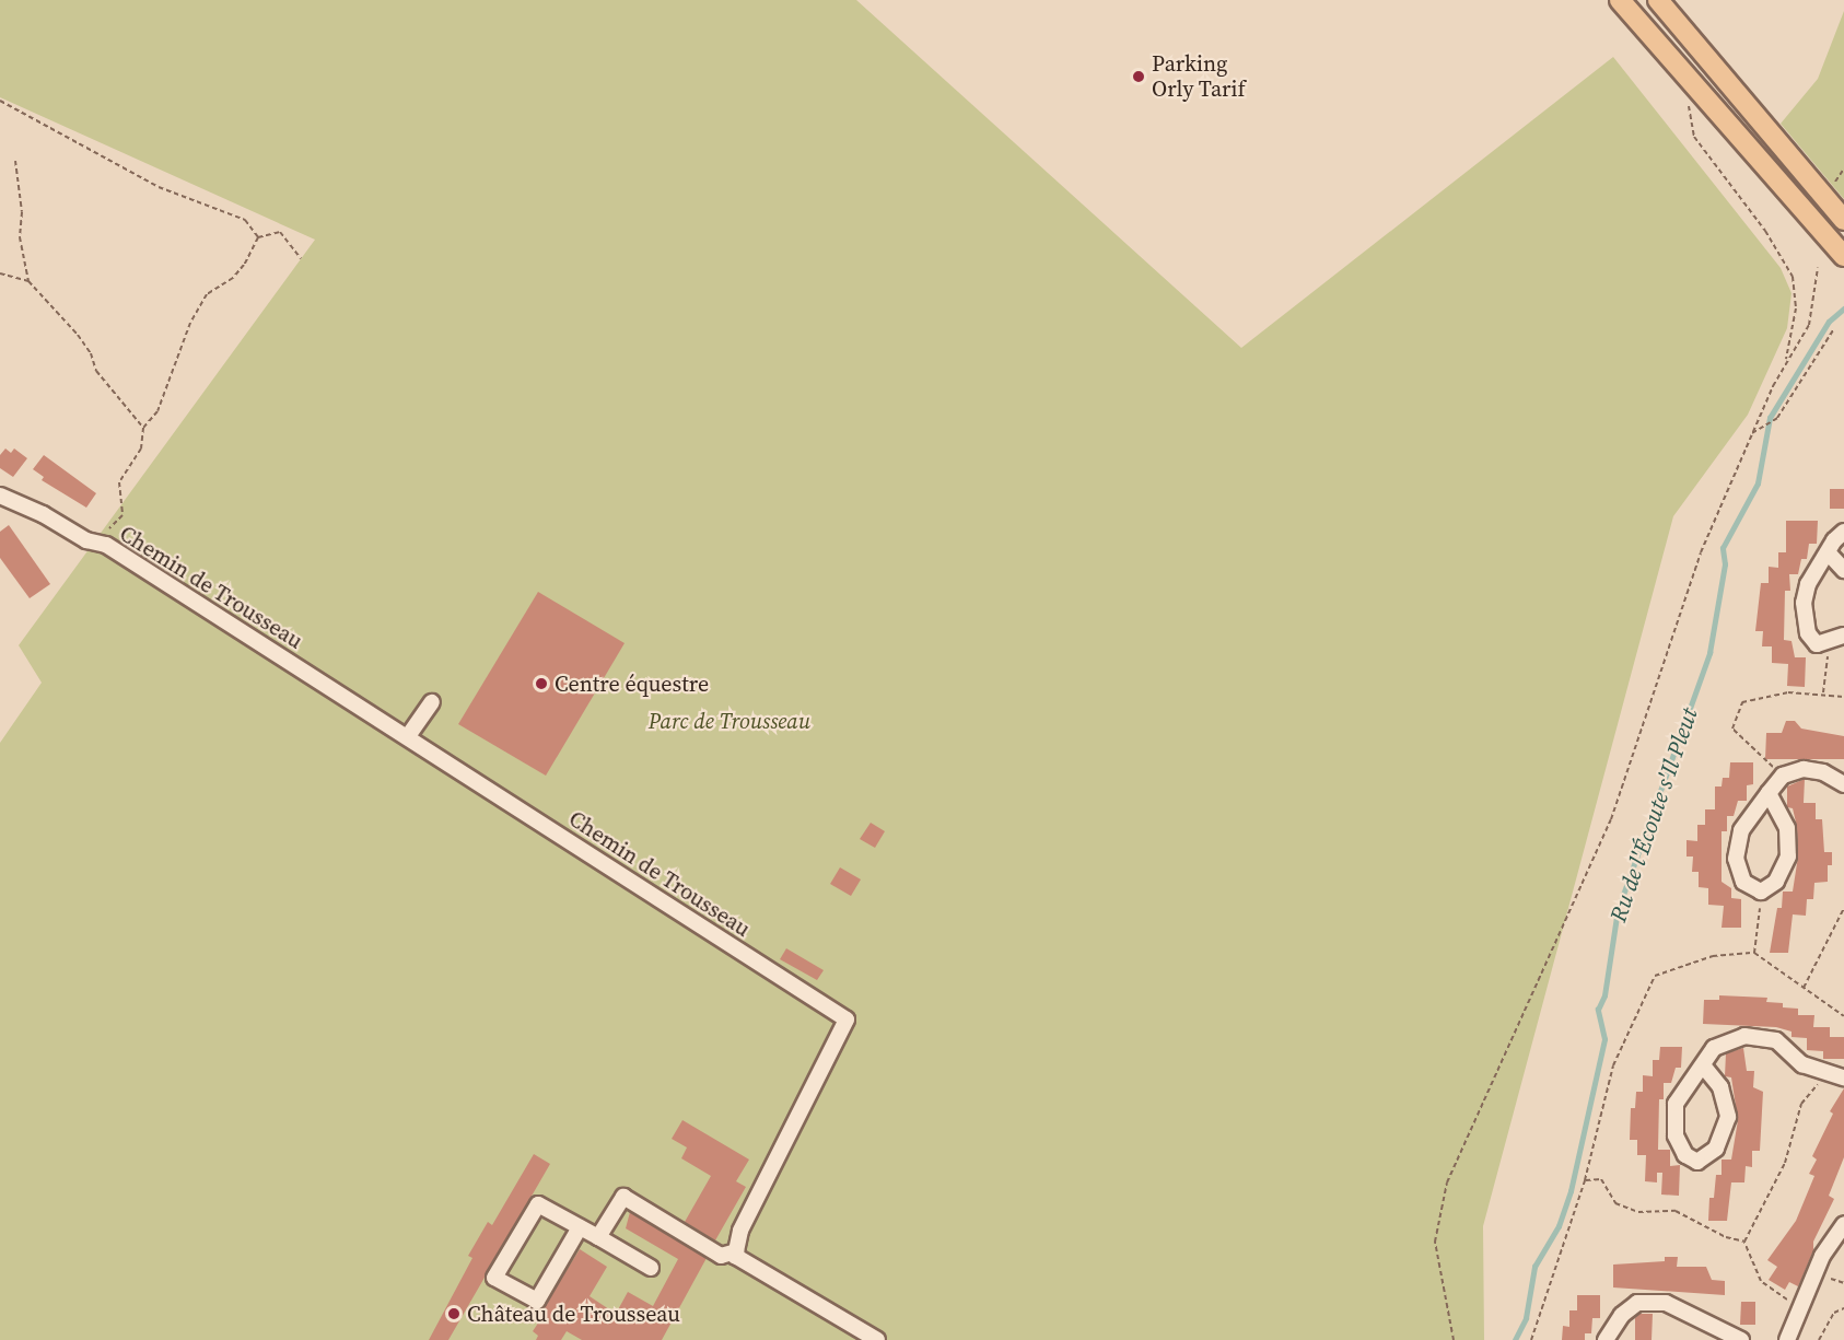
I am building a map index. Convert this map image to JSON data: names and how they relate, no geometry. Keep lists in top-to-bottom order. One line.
{"streets":{"street":["Chemin de Trousseau"]},"water":["Ru de l'Écoute s'Il Pleut"],"parks":["Parc de Trousseau"],"places":["Parking Orly Tarif","Centre équestre","Château de Trousseau"]}
